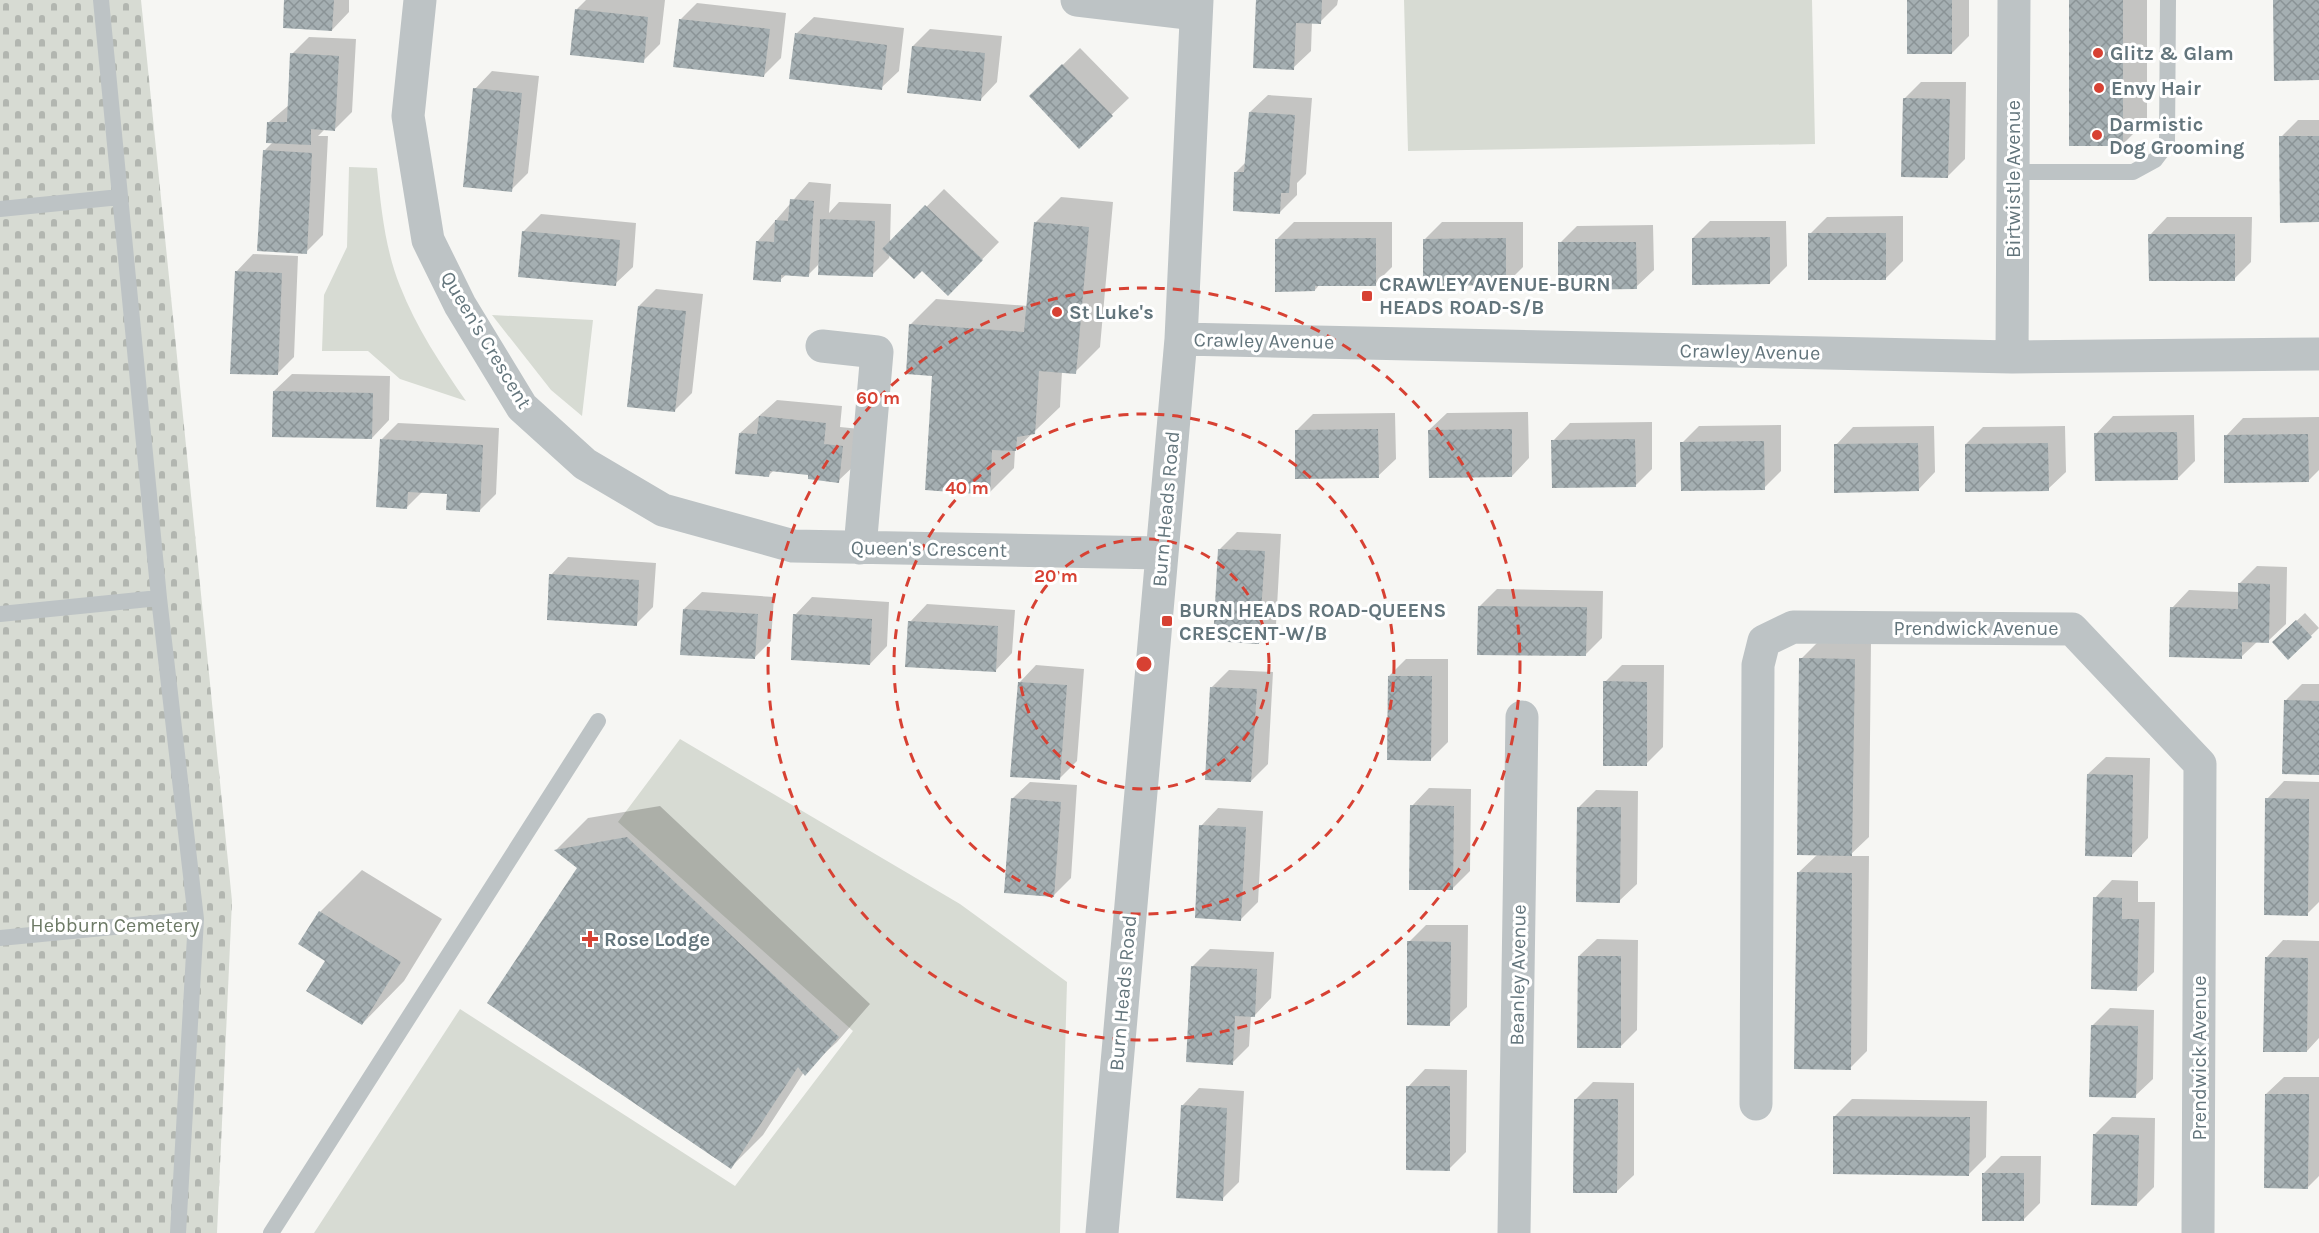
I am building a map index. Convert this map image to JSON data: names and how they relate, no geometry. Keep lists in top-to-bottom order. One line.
{"streets":{"street":["Birtwistle Avenue","Queen's Crescent","Crawley Avenue","Burn Heads Road","Prendwick Avenue","Beanley Avenue"]},"crossings":[["Birtwistle Avenue","Crawley Avenue"],["Queen's Crescent","Burn Heads Road"],["Crawley Avenue","Burn Heads Road"]],"parks":["Hebburn Cemetery"],"places":{"other":["Glitz & Glam","Envy Hair","Darmistic Dog Grooming","St Luke's"],"transit":["CRAWLEY AVENUE-BURN HEADS ROAD-S/B","BURN HEADS ROAD-QUEENS CRESCENT-W/B"],"health":["Rose Lodge"]},"rings":["60 m","40 m","20 m"]}
